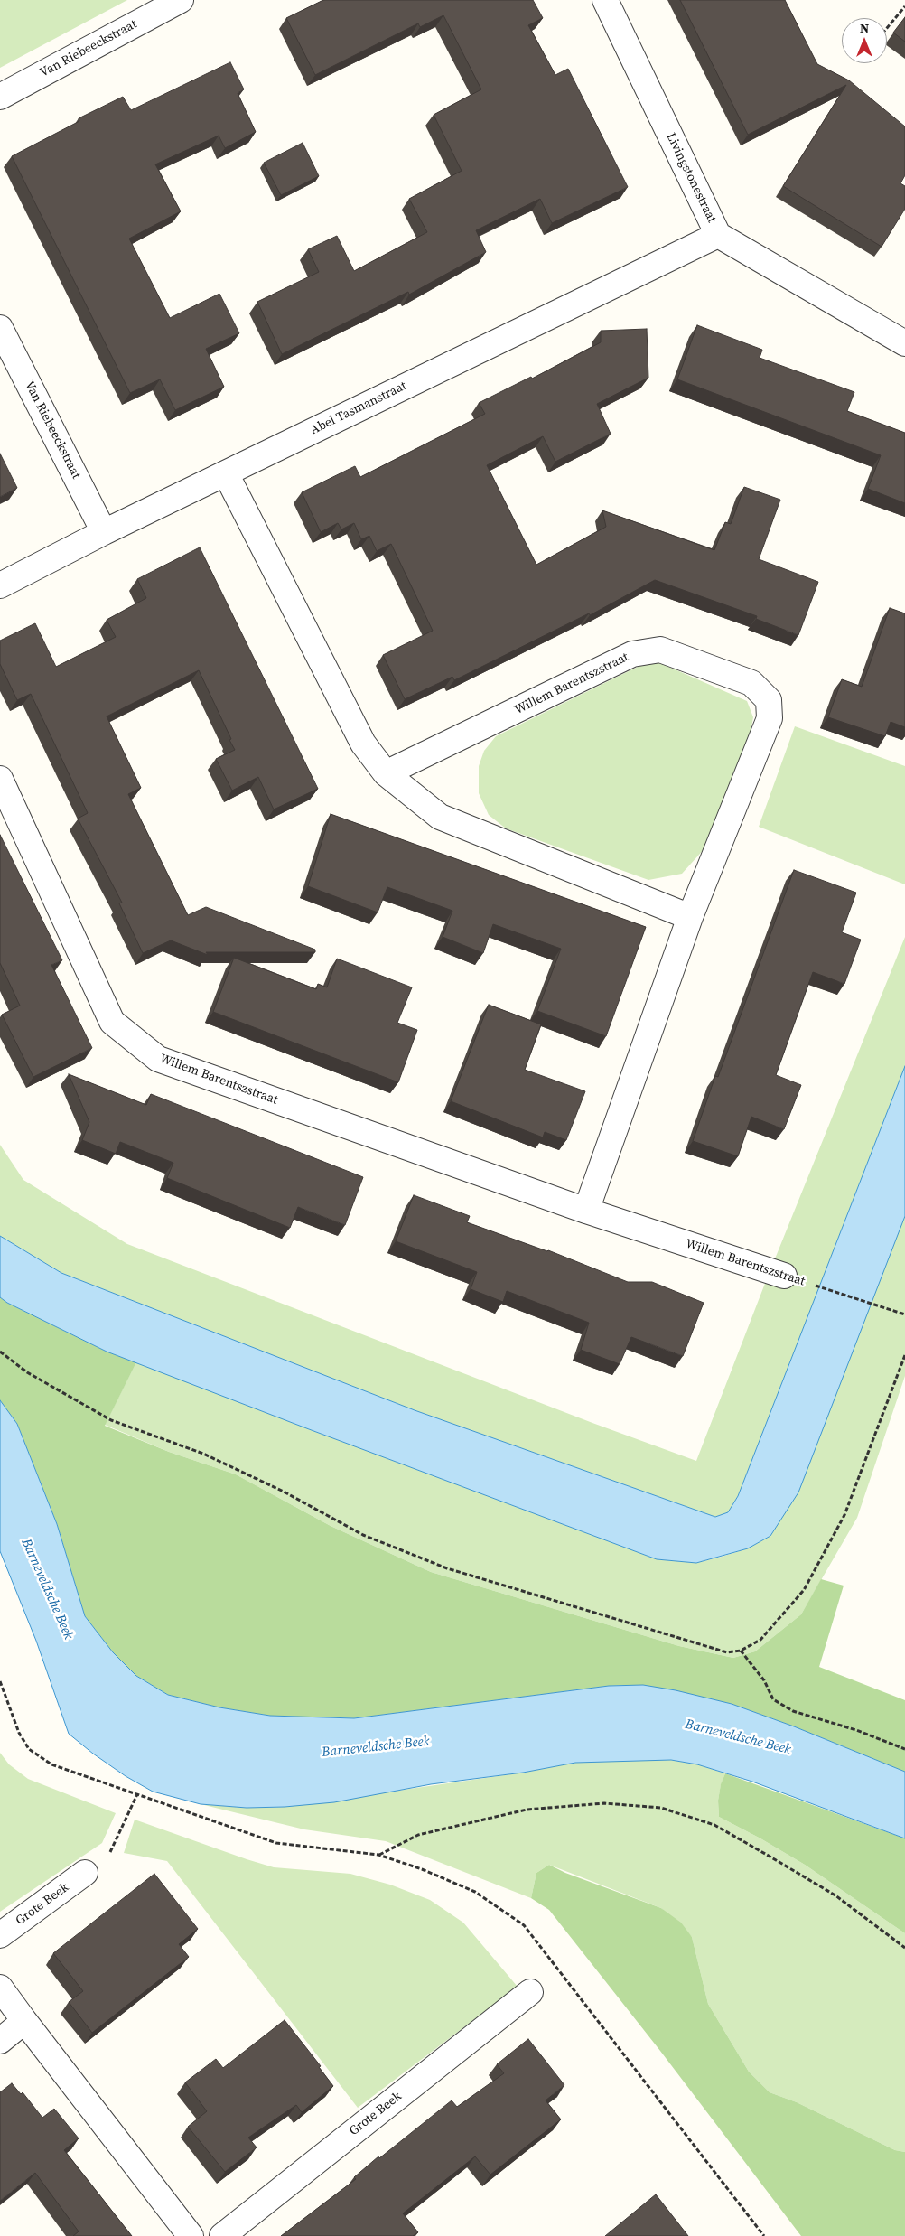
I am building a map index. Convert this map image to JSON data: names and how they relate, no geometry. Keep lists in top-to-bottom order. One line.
{"streets":{"street":["Van Riebeeckstraat","Livingstonestraat","Abel Tasmanstraat","Willem Barentszstraat","Grote Beek"]},"crossings":[["Van Riebeeckstraat","Abel Tasmanstraat"],["Livingstonestraat","Abel Tasmanstraat"]],"water":["Barneveldsche Beek"],"north":"top"}
